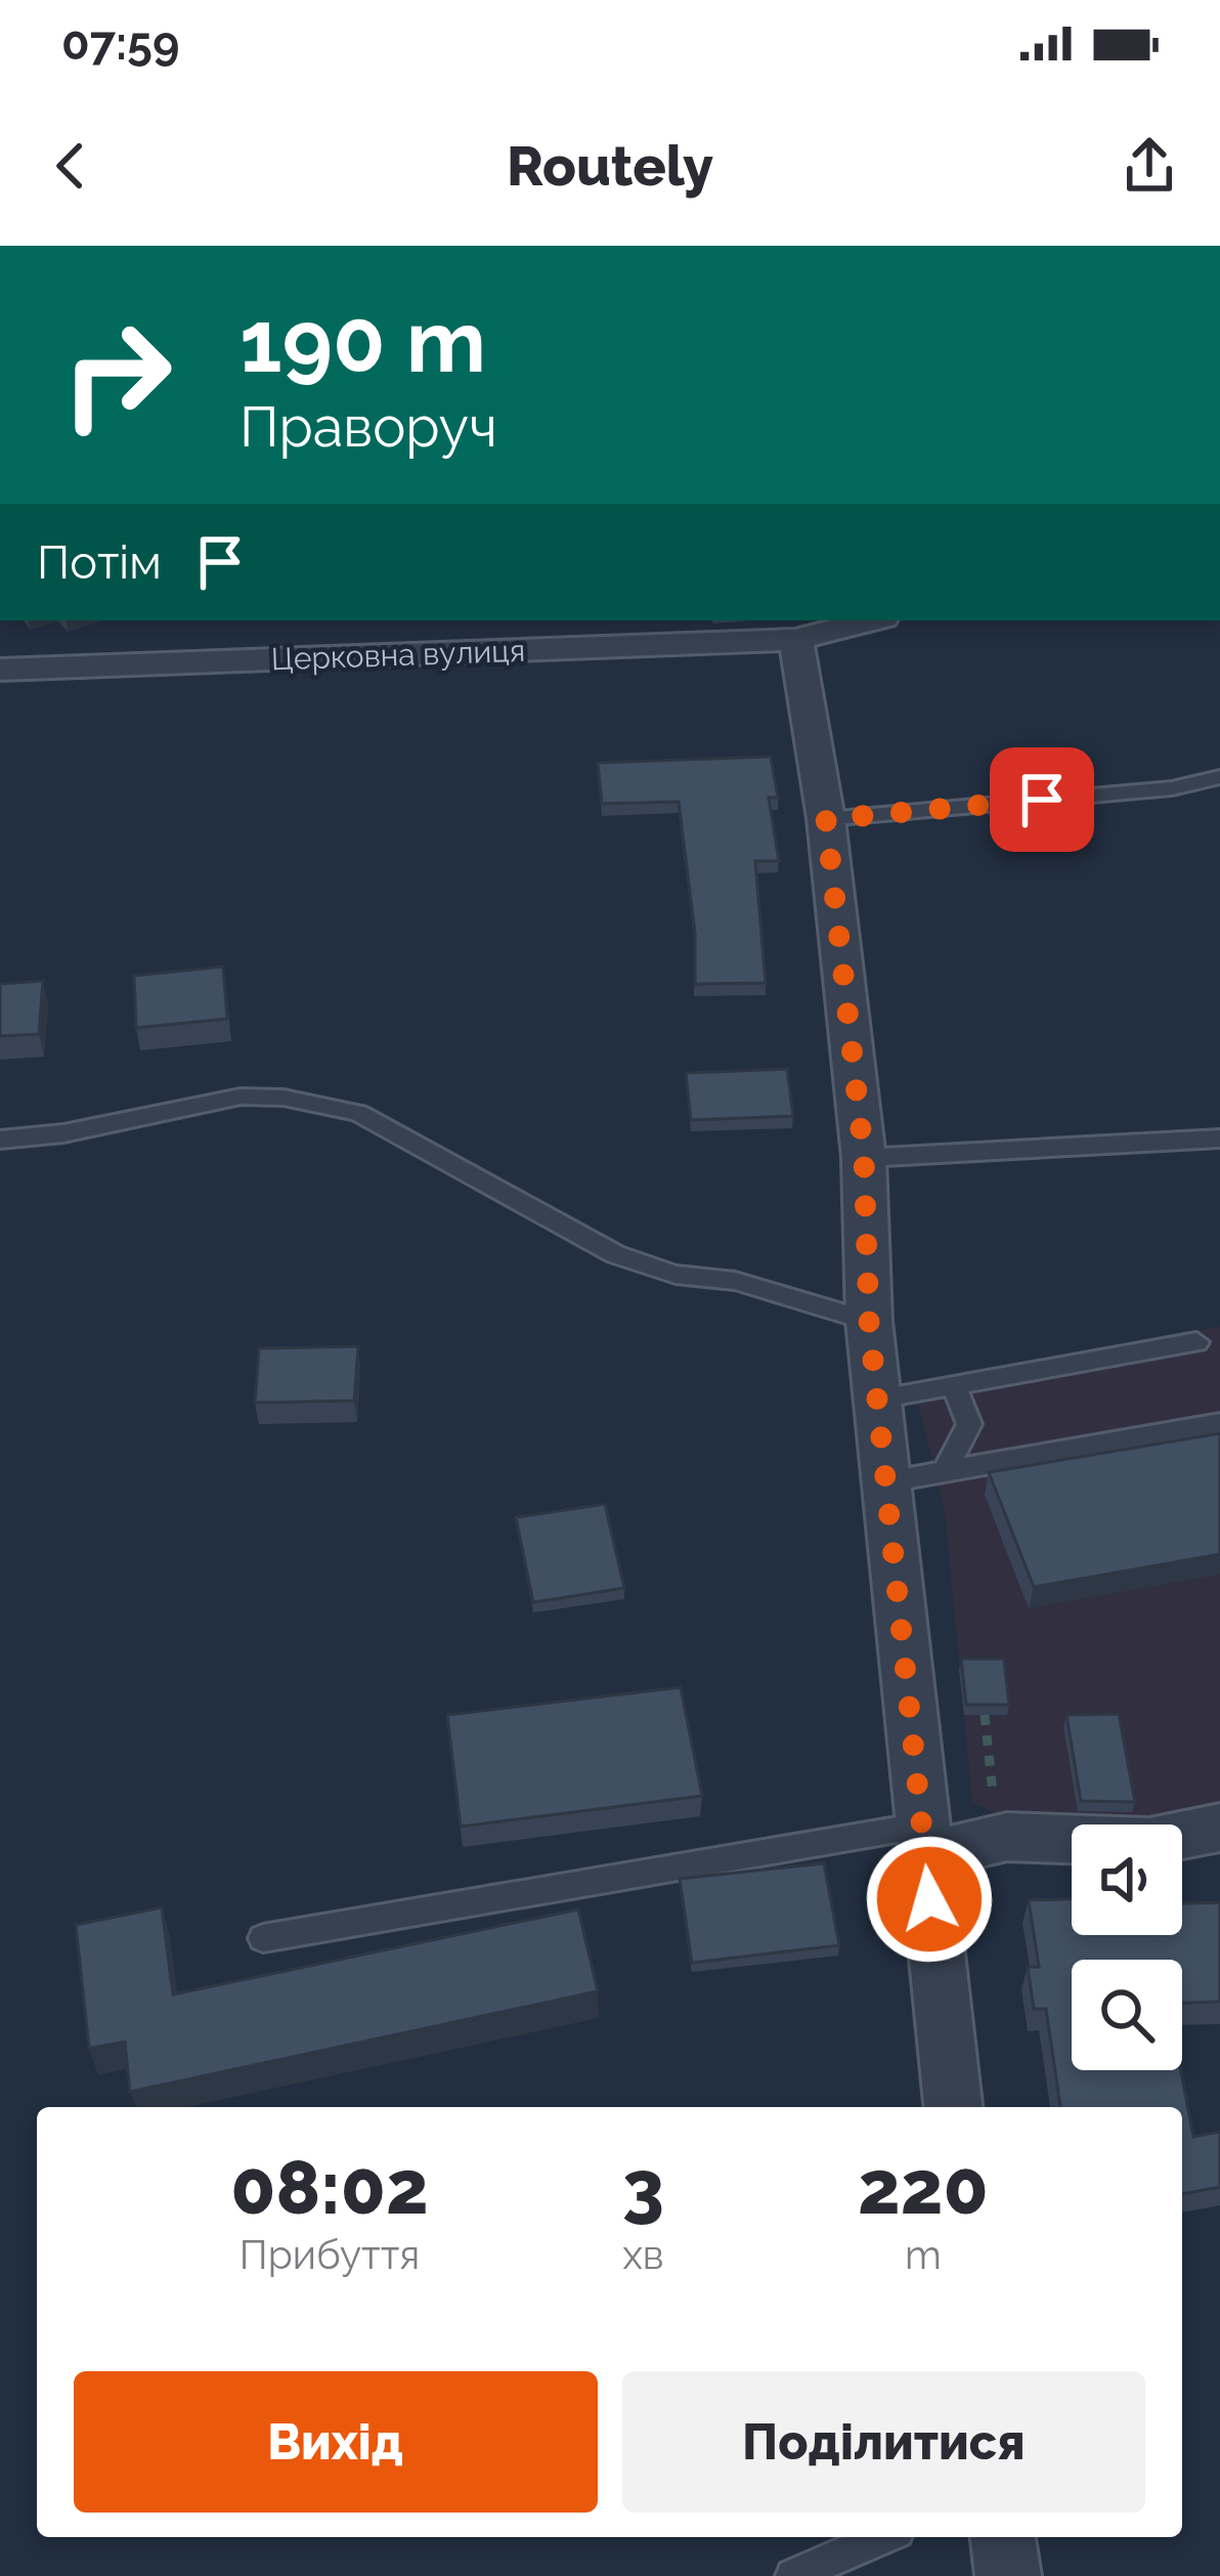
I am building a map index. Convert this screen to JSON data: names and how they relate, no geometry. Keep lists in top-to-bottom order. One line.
{"streets":{"street":["Церковна вулиця"]},"page":{"status":"07:59","header":"Routely","turn":["190 m","Праворуч"],"then":"Потім","eta":["08:02","Прибуття","3","хв","220","m"],"buttons":["Вихід","Поділитися"]}}
